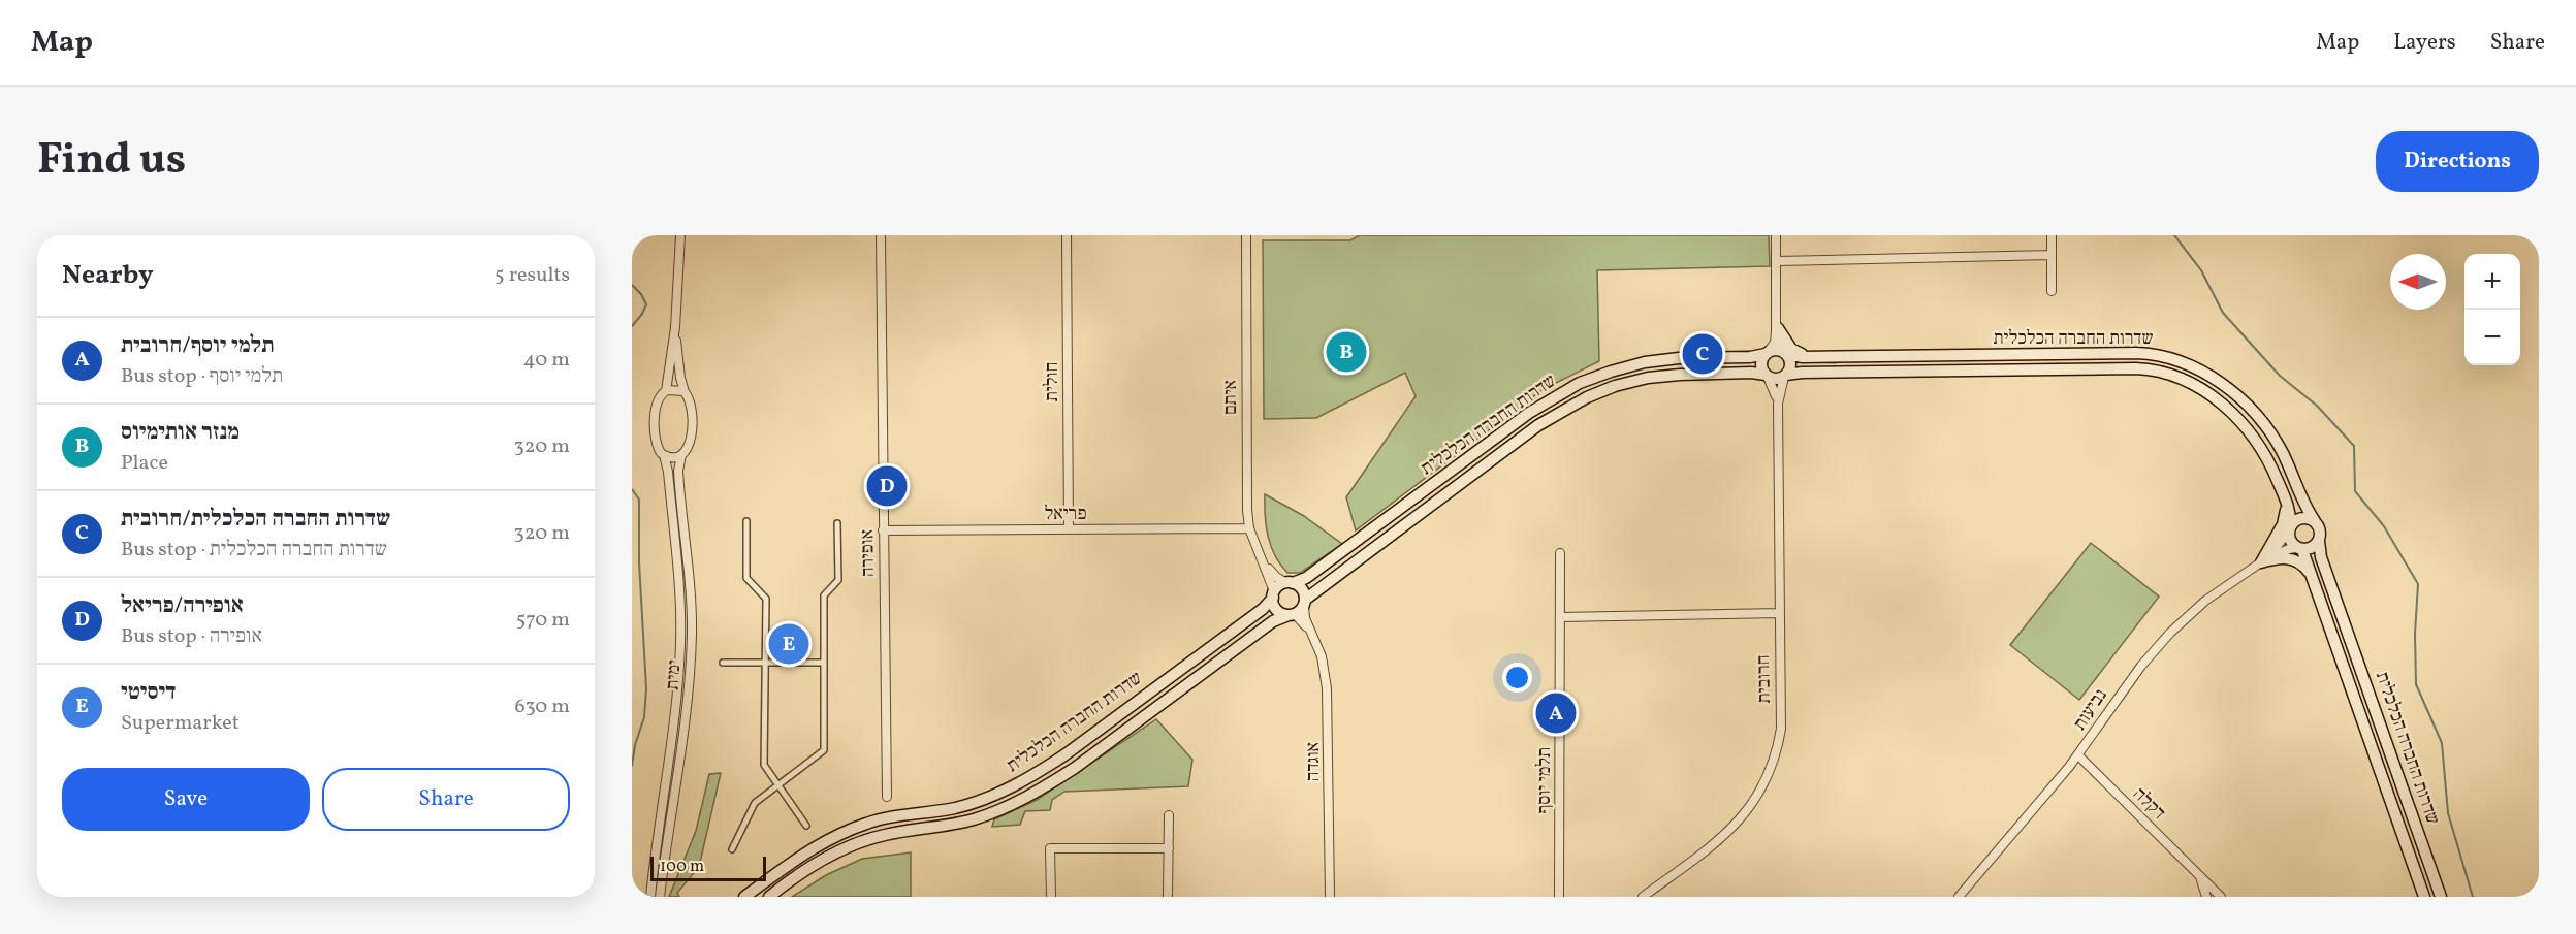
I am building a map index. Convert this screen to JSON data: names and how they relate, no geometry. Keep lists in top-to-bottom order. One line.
{"streets":{"main road":["שדרות החברה הכלכלית"],"street":["חולית","איתם","פריאל","אופירה","ימית","חרובית","נביעות","אוגדה","תלמי יוסף","דקלה"]},"crossings":[["שדרות החברה הכלכלית","איתם"],["שדרות החברה הכלכלית","חרובית"],["שדרות החברה הכלכלית","נביעות"],["שדרות החברה הכלכלית","אוגדה"],["חולית","פריאל"],["איתם","פריאל"],["איתם","אוגדה"],["פריאל","אופירה"],["נביעות","דקלה"]],"scale_bar":"100 m","north":"left","page":{"header":"Map","nav":["Map","Layers","Share"],"title":"Find us","buttons":["Directions",["Save","Share"]],"heading":["Nearby","5 results"],"map_buttons":["+","−"],"list":[{"mark":"A","name":"תלמי יוסף/חרובית","note":"Bus stop · תלמי יוסף","value":"40 m"},{"mark":"B","name":"מנזר אותימיוס","note":"Place","value":"320 m"},{"mark":"C","name":"שדרות החברה הכלכלית/חרובית","note":"Bus stop · שדרות החברה הכלכלית","value":"320 m"},{"mark":"D","name":"אופירה/פריאל","note":"Bus stop · אופירה","value":"570 m"},{"mark":"E","name":"דיסיטי","note":"Supermarket","value":"630 m"}],"pins":["B","C","D","E","A"],"scale":"100 m"}}
